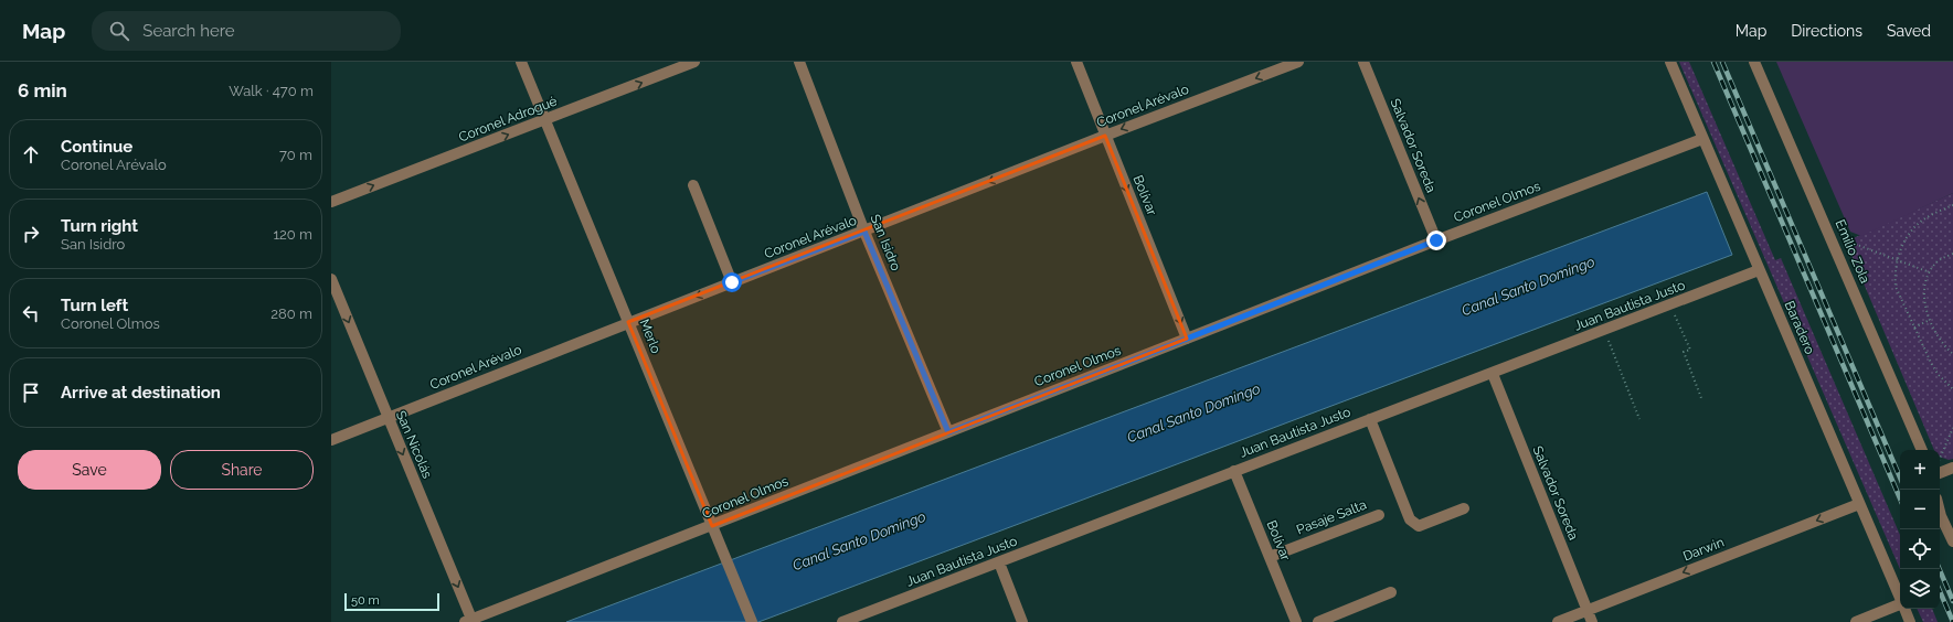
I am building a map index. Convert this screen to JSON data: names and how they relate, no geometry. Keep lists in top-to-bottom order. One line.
{"streets":{"street":["Coronel Arévalo","Coronel Adrogué","Salvador Soreda","Bolívar","Coronel Olmos","San Isidro","Emilio Zola","Juan Bautista Justo","Baradero","Merlo","San Nicolás","Pasaje Salta","Darwin"]},"crossings":[["Coronel Arévalo","Bolívar"],["Coronel Arévalo","San Isidro"],["Coronel Arévalo","Merlo"],["Coronel Arévalo","San Nicolás"],["Coronel Adrogué","Merlo"],["Salvador Soreda","Coronel Olmos"],["Salvador Soreda","Juan Bautista Justo"],["Salvador Soreda","Darwin"],["Bolívar","Coronel Olmos"],["Bolívar","Juan Bautista Justo"],["Bolívar","Pasaje Salta"],["Coronel Olmos","San Isidro"],["Coronel Olmos","Baradero"],["Coronel Olmos","Merlo"],["Coronel Olmos","San Nicolás"],["Juan Bautista Justo","Baradero"],["Baradero","Darwin"]],"one_way":["Coronel Arévalo","Coronel Adrogué","Salvador Soreda","Bolívar","San Nicolás","Darwin"],"water":["Canal Santo Domingo"],"scale_bar":"50 m","page":{"header":"Map","search":"Search here","nav":["Map","Directions","Saved"],"heading":["6 min","Walk · 470 m"],"list":[["Continue","Coronel Arévalo","70 m"],["Turn right","San Isidro","120 m"],["Turn left","Coronel Olmos","280 m"],"Arrive at destination"],"buttons":["Save","Share"],"map_buttons":["+","−"],"scale":"50 m"}}
